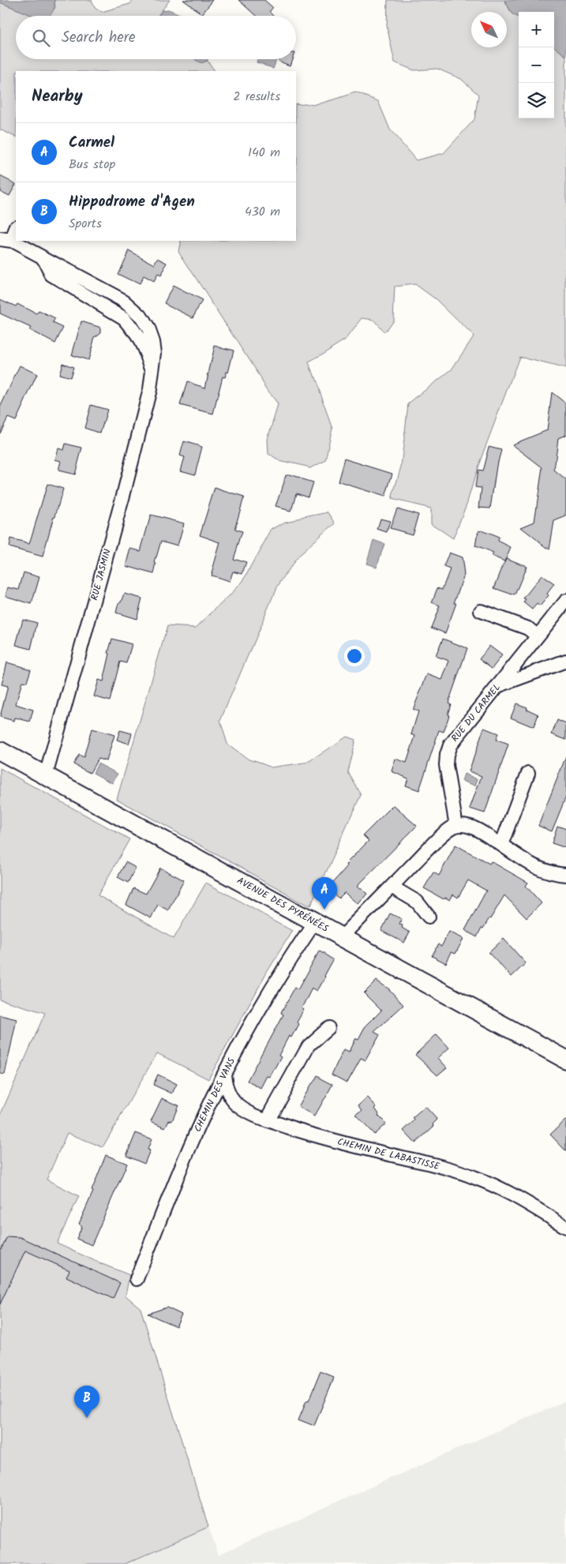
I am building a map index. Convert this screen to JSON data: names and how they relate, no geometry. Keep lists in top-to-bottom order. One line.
{"streets":{"main road":["AVENUE DES PYRÉNÉES"],"street":["RUE JASMIN","RUE DU CARMEL","CHEMIN DES VANS","CHEMIN DE LABASTISSE"]},"crossings":[["RUE JASMIN","AVENUE DES PYRÉNÉES"],["AVENUE DES PYRÉNÉES","CHEMIN DES VANS"],["CHEMIN DES VANS","CHEMIN DE LABASTISSE"]],"north":"top left","page":{"map_buttons":["+","−"],"search":"Search here","heading":["Nearby","2 results"],"list":[{"mark":"A","name":"Carmel","note":"Bus stop","value":"140 m"},{"mark":"B","name":"Hippodrome d'Agen","note":"Sports","value":"430 m"}],"pins":["A","B"]}}
